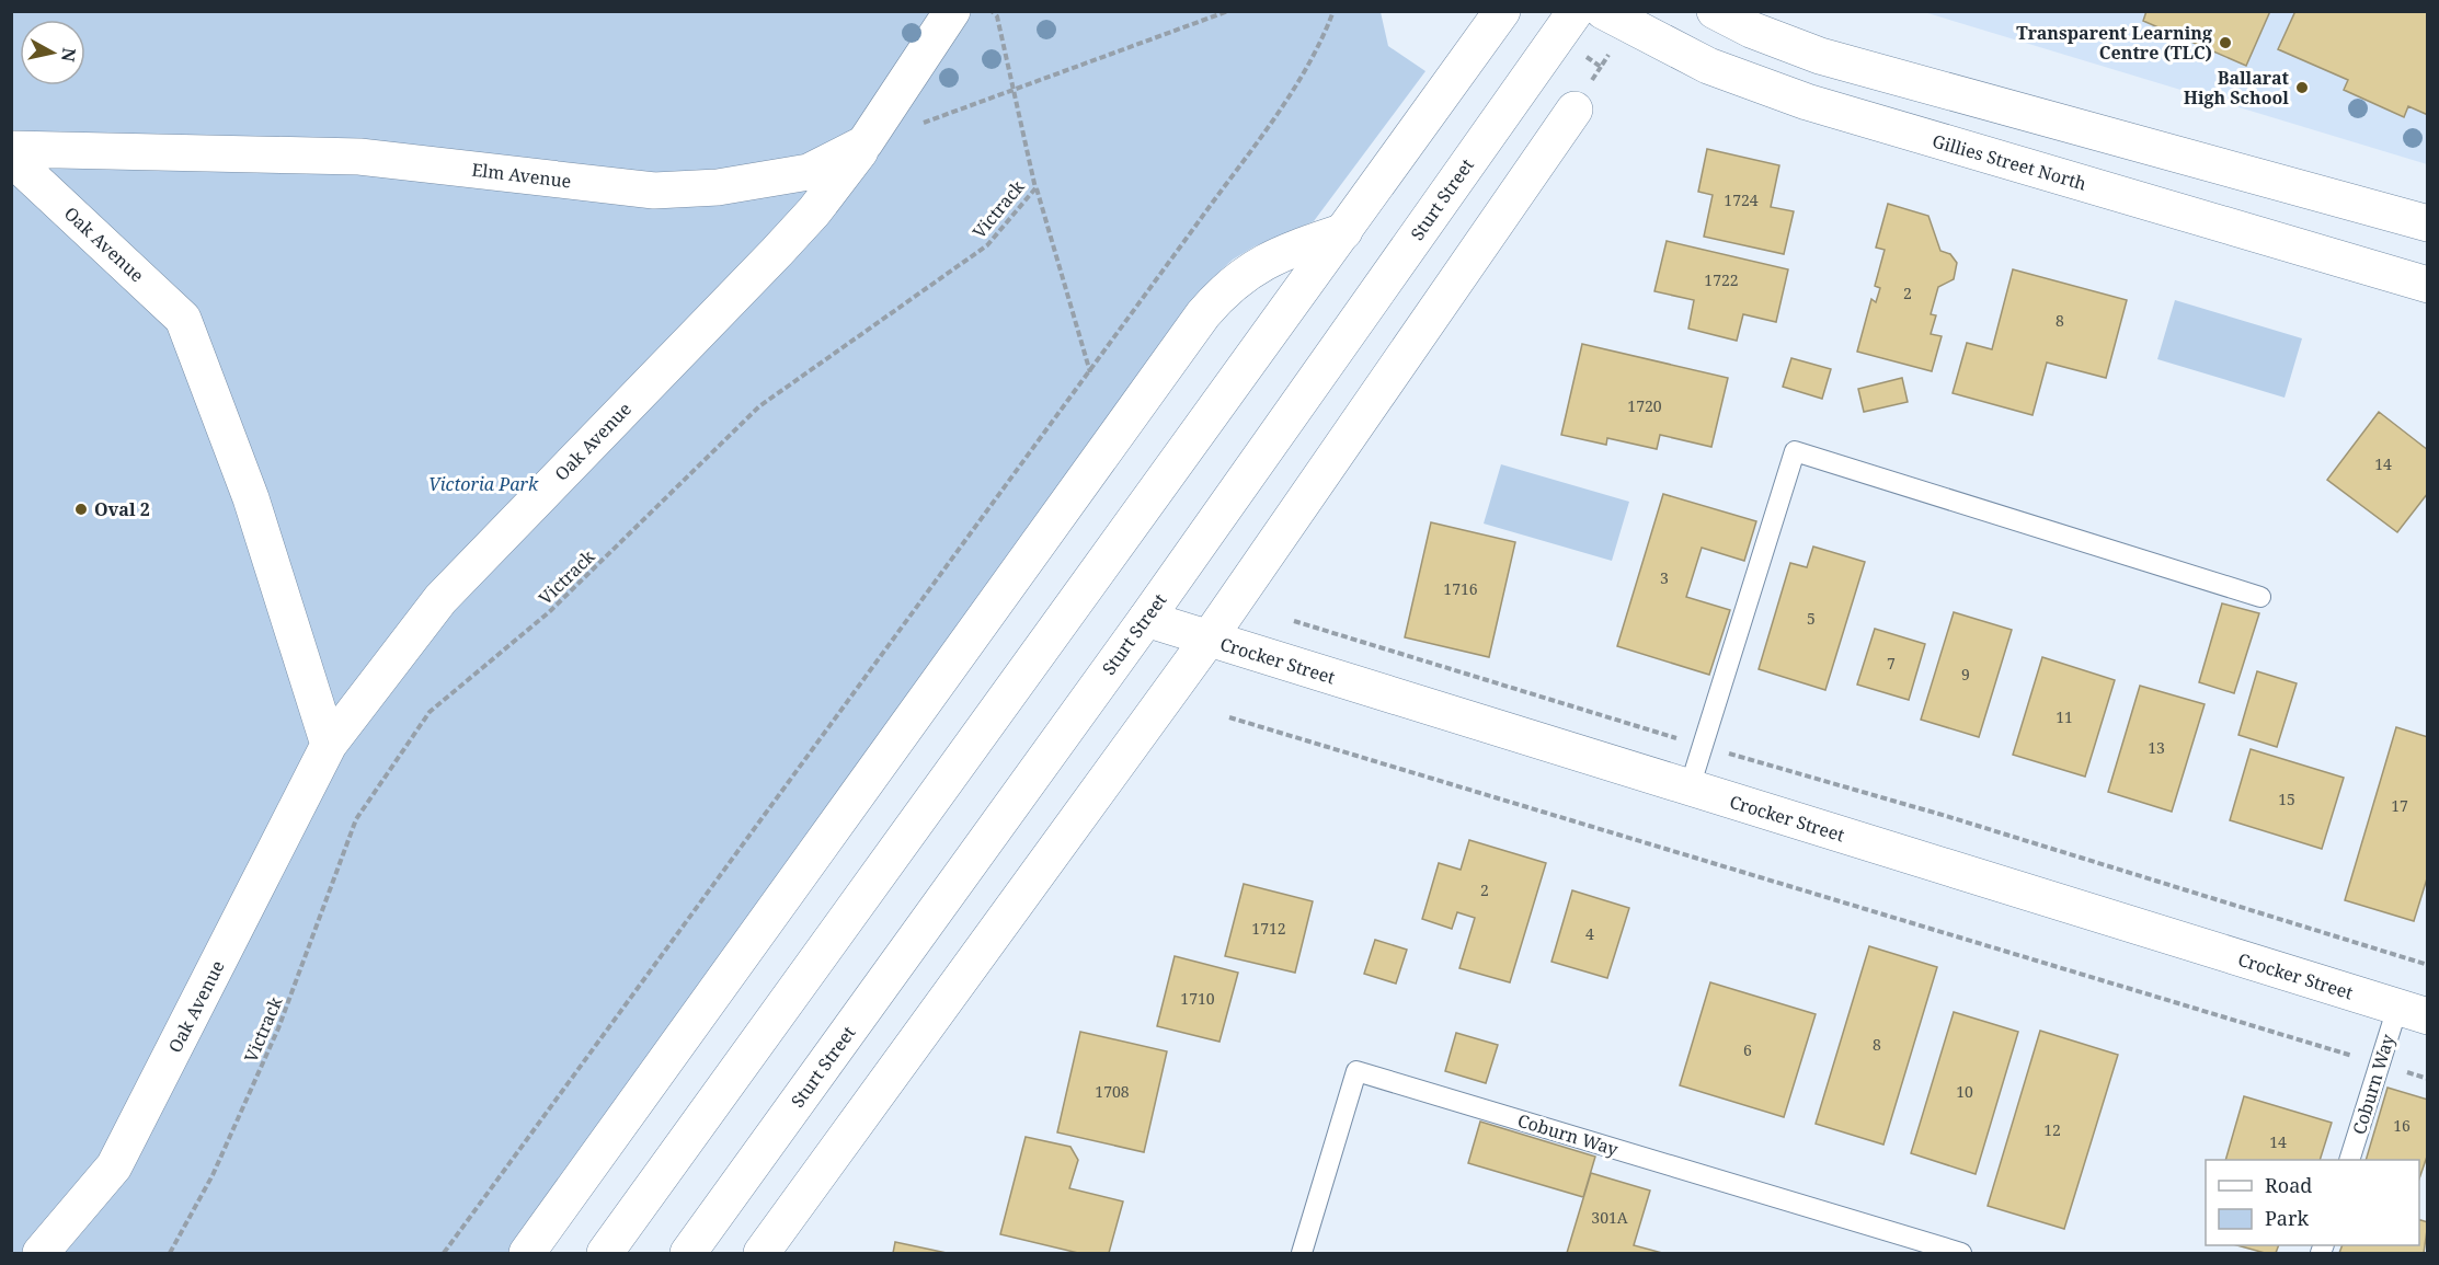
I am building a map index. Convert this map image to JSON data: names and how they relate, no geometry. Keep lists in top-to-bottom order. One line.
{"streets":{"street":["Gillies Street North","Elm Avenue","Sturt Street","Oak Avenue","Crocker Street"],"lane":["Coburn Way"],"path":["Victrack"]},"crossings":[["Elm Avenue","Oak Avenue"],["Sturt Street","Crocker Street"],["Crocker Street","Coburn Way"]],"parks":["Victoria Park"],"places":["Transparent Learning Centre (TLC)","Ballarat High School","Oval 2"],"house_numbers":["1724","1722","2","8","1720","14","3","1716","5","7","9","11","13","15","17","2","1712","4","1710","8","6","1708","10","16","12","14","301A"],"legend":["Road","Park"],"north":"right"}
